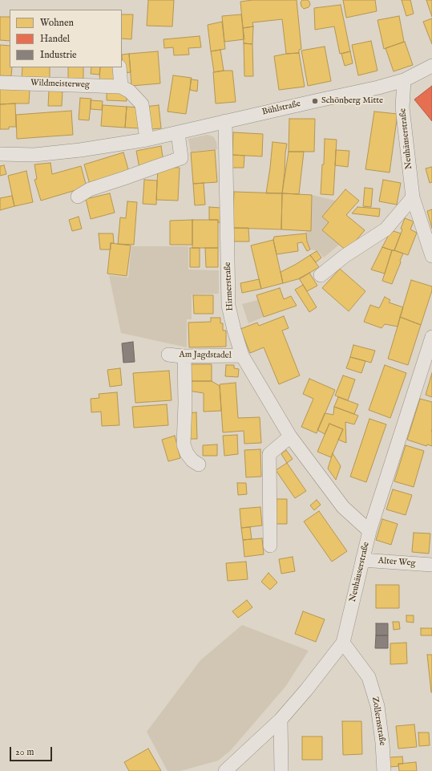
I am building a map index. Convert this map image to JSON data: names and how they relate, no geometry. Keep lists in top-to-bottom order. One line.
{"streets":{"street":["Wildmeisterweg","Bühlstraße","Neuhäuserstraße","Hirmerstraße","Am Jagdstadel","Alter Weg","Zollernstraße"]},"crossings":[["Bühlstraße","Neuhäuserstraße"],["Bühlstraße","Hirmerstraße"],["Neuhäuserstraße","Hirmerstraße"],["Neuhäuserstraße","Alter Weg"],["Neuhäuserstraße","Zollernstraße"],["Hirmerstraße","Am Jagdstadel"]],"places":["Schönberg Mitte"],"legend":["Wohnen","Handel","Industrie"],"scale_bar":"20 m"}
